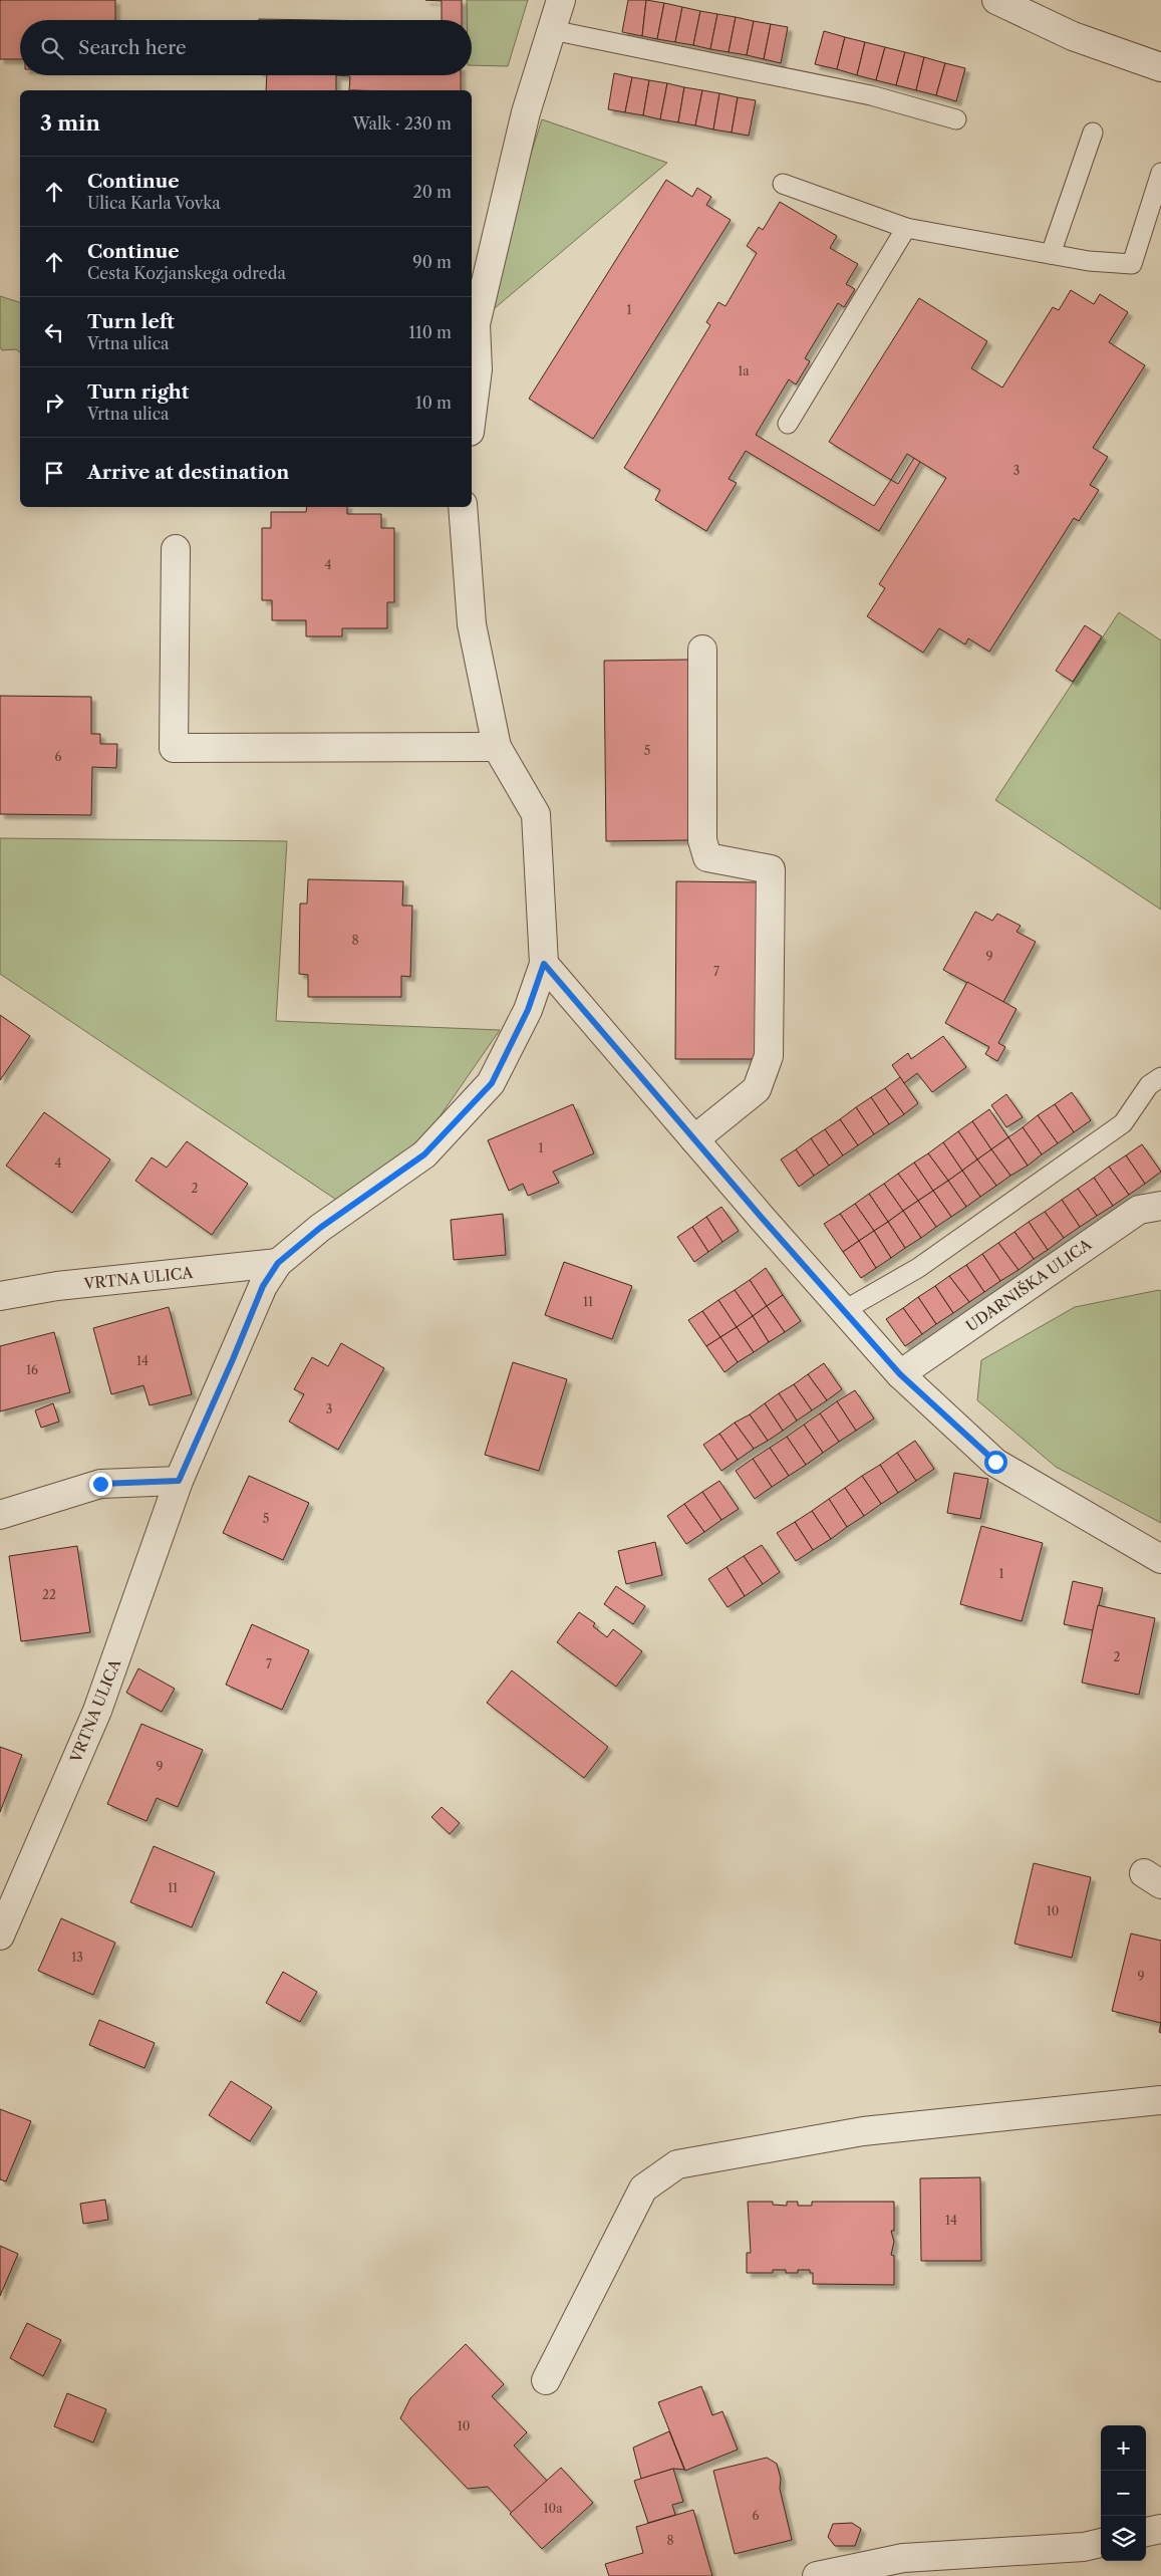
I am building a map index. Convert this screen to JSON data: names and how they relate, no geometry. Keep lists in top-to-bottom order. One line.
{"streets":{"street":["VRTNA ULICA","UDARNIŠKA ULICA"]},"house_numbers":["1","1a","3","4","5","6","8","9","7","1","4","2","11","14","16","3","5","1","22","2","7","9","11","10","13","9","14","10","10a","6","8"],"page":{"search":"Search here","heading":["3 min","Walk · 230 m"],"list":[["Continue","Ulica Karla Vovka","20 m"],["Continue","Cesta Kozjanskega odreda","90 m"],["Turn left","Vrtna ulica","110 m"],["Turn right","Vrtna ulica","10 m"],"Arrive at destination"],"map_buttons":["+","−"]}}
